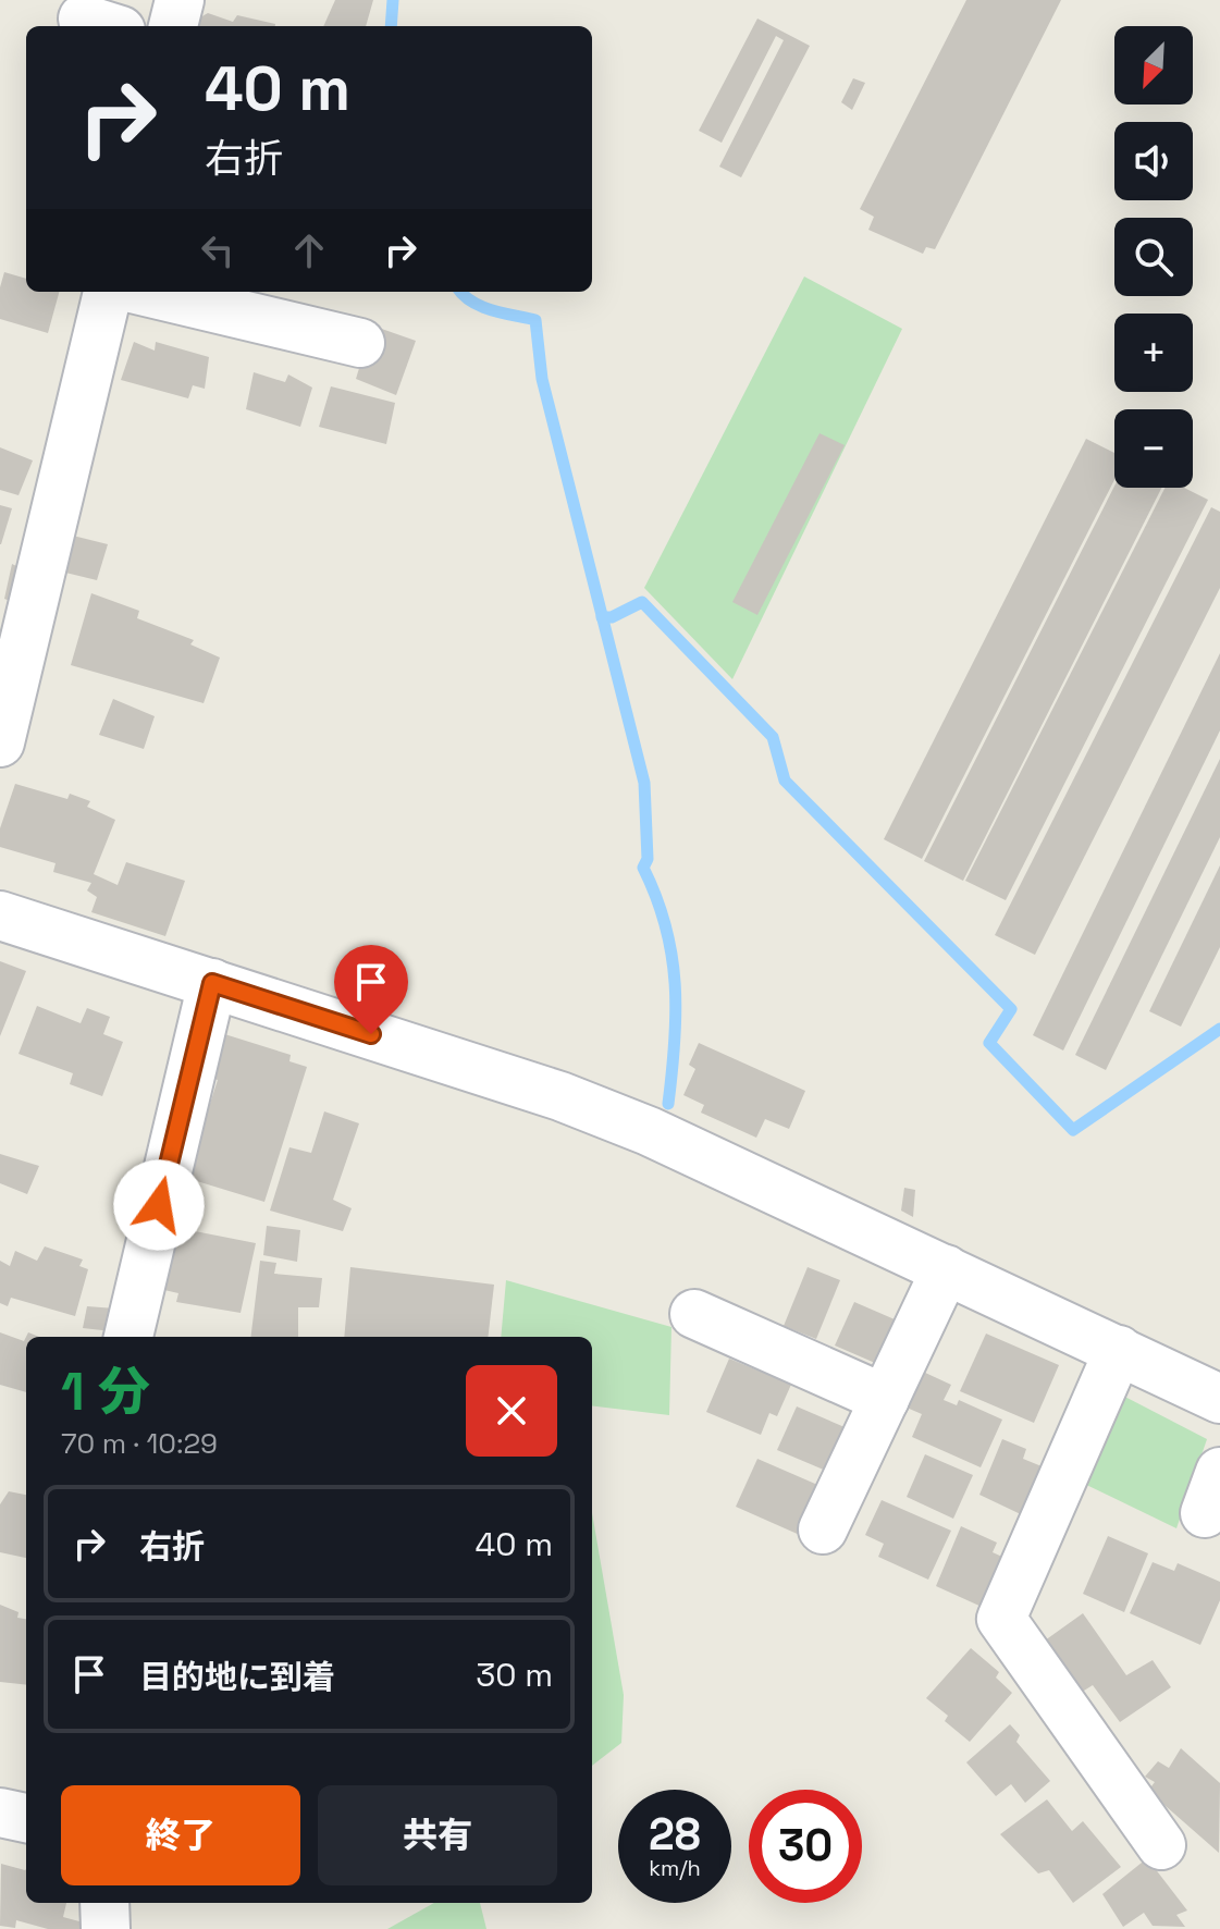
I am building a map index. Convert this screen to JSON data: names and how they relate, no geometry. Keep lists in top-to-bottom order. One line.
{"north":"bottom left","page":{"map_buttons":["+","−"],"turn":["40 m","右折"],"heading":["1 分","70 m · 10:29"],"list":[{"name":"右折","value":"40 m"},{"name":"目的地に到着","value":"30 m"}],"buttons":["終了","共有"],"speed":"28 km/h","limit":"30"}}
